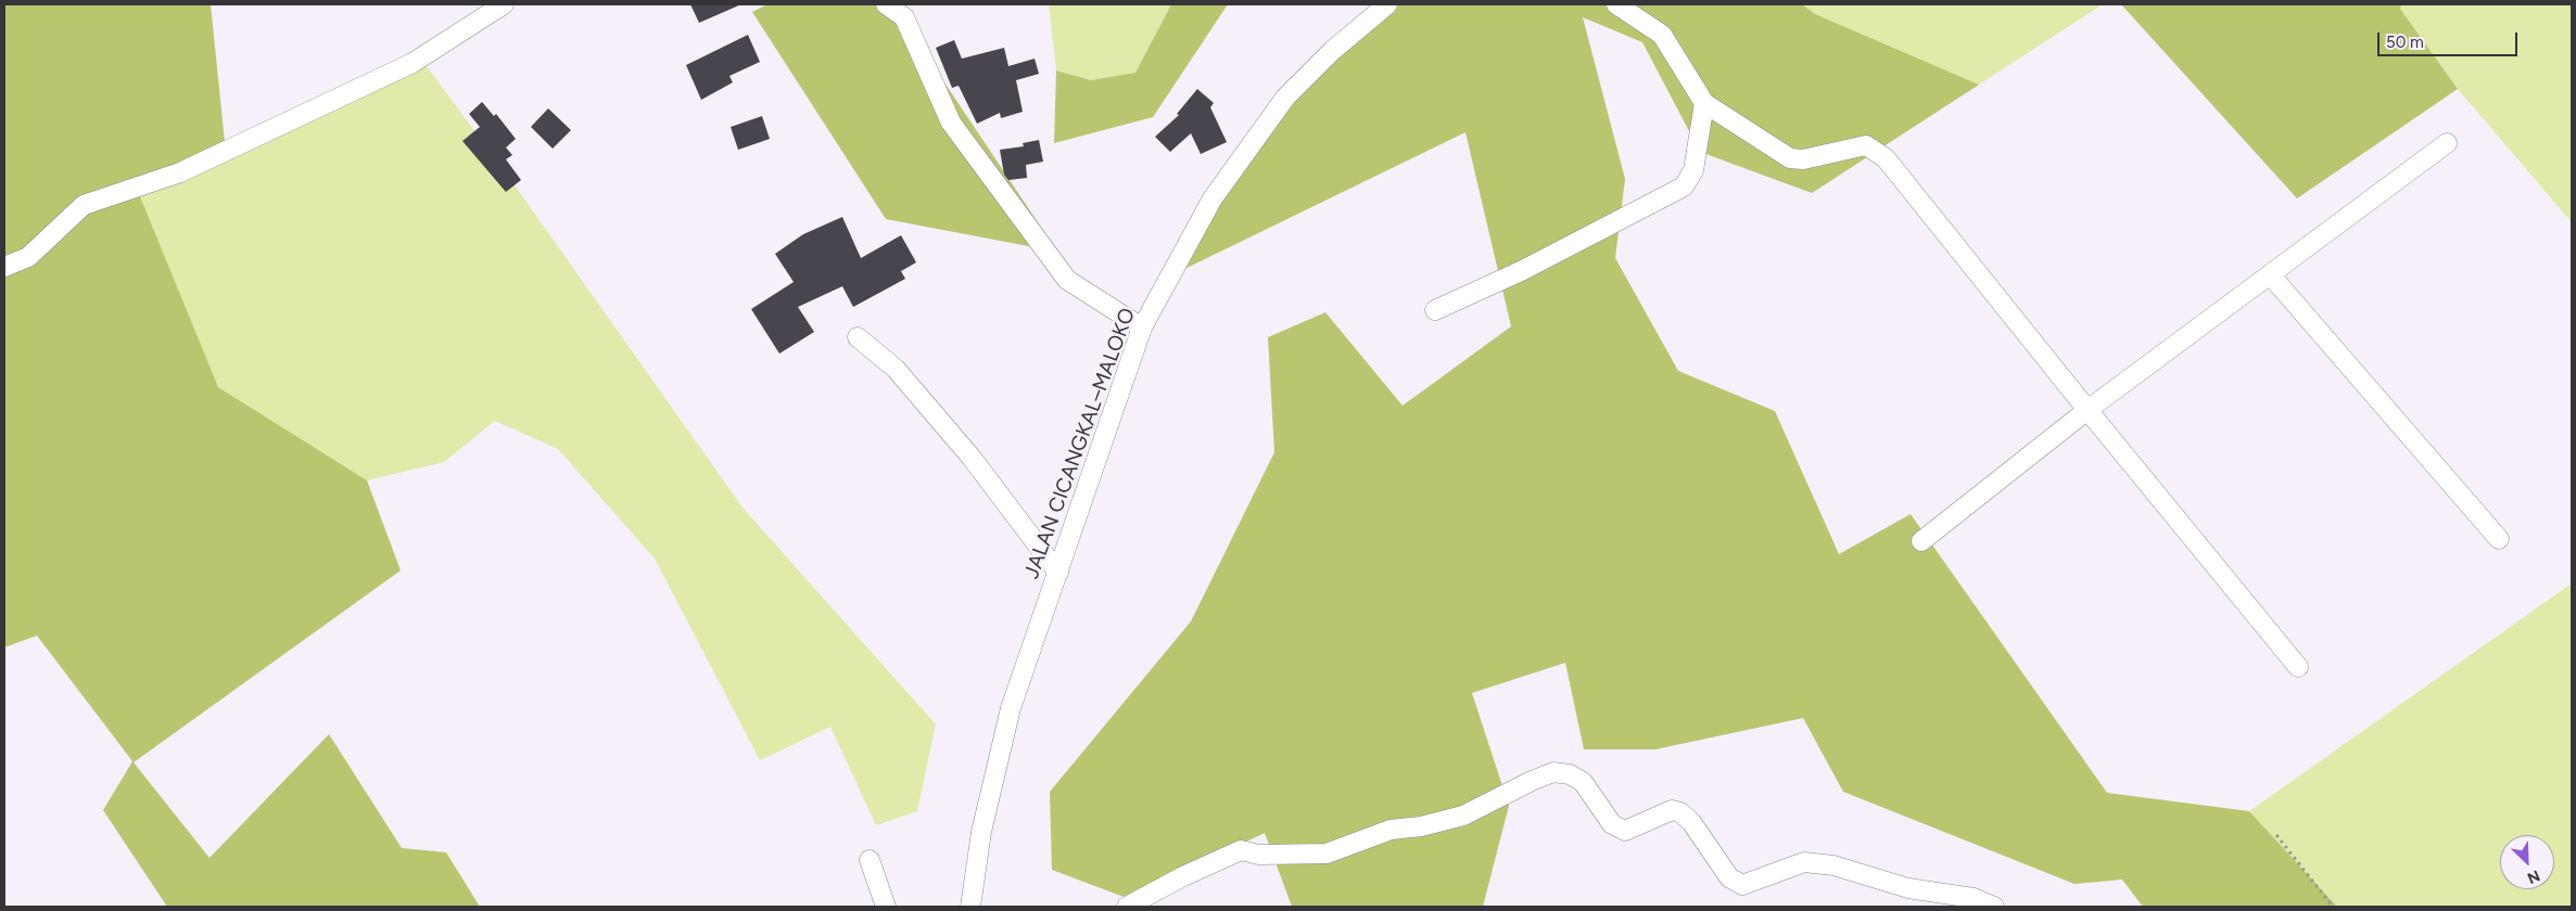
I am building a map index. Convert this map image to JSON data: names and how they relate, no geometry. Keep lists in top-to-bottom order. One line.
{"streets":{"street":["JALAN CICANGKAL–MALOKO"]},"scale_bar":"50 m","north":"bottom right"}
